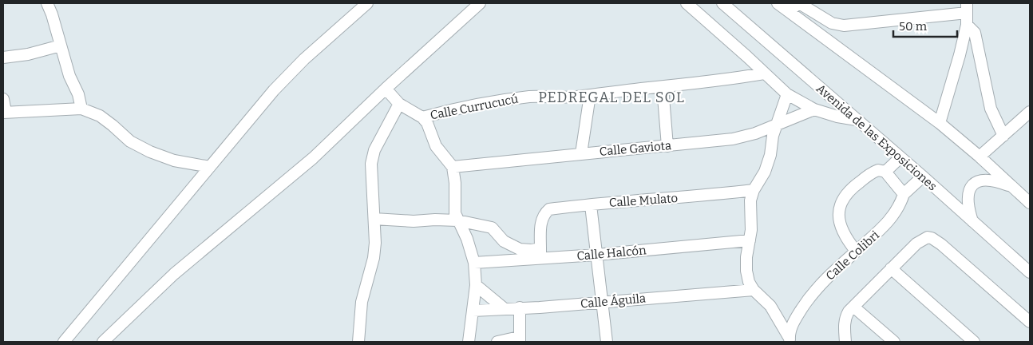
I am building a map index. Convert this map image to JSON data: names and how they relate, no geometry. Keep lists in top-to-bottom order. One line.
{"streets":{"street":["Calle Currucucú","Avenida de las Exposiciones","Calle Gaviota","Calle Mulato","Calle Halcón","Calle Colibri","Calle Águila"]},"crossings":[["Calle Mulato","Calle Halcón"]],"districts":["PEDREGAL DEL SOL"],"scale_bar":"50 m"}
